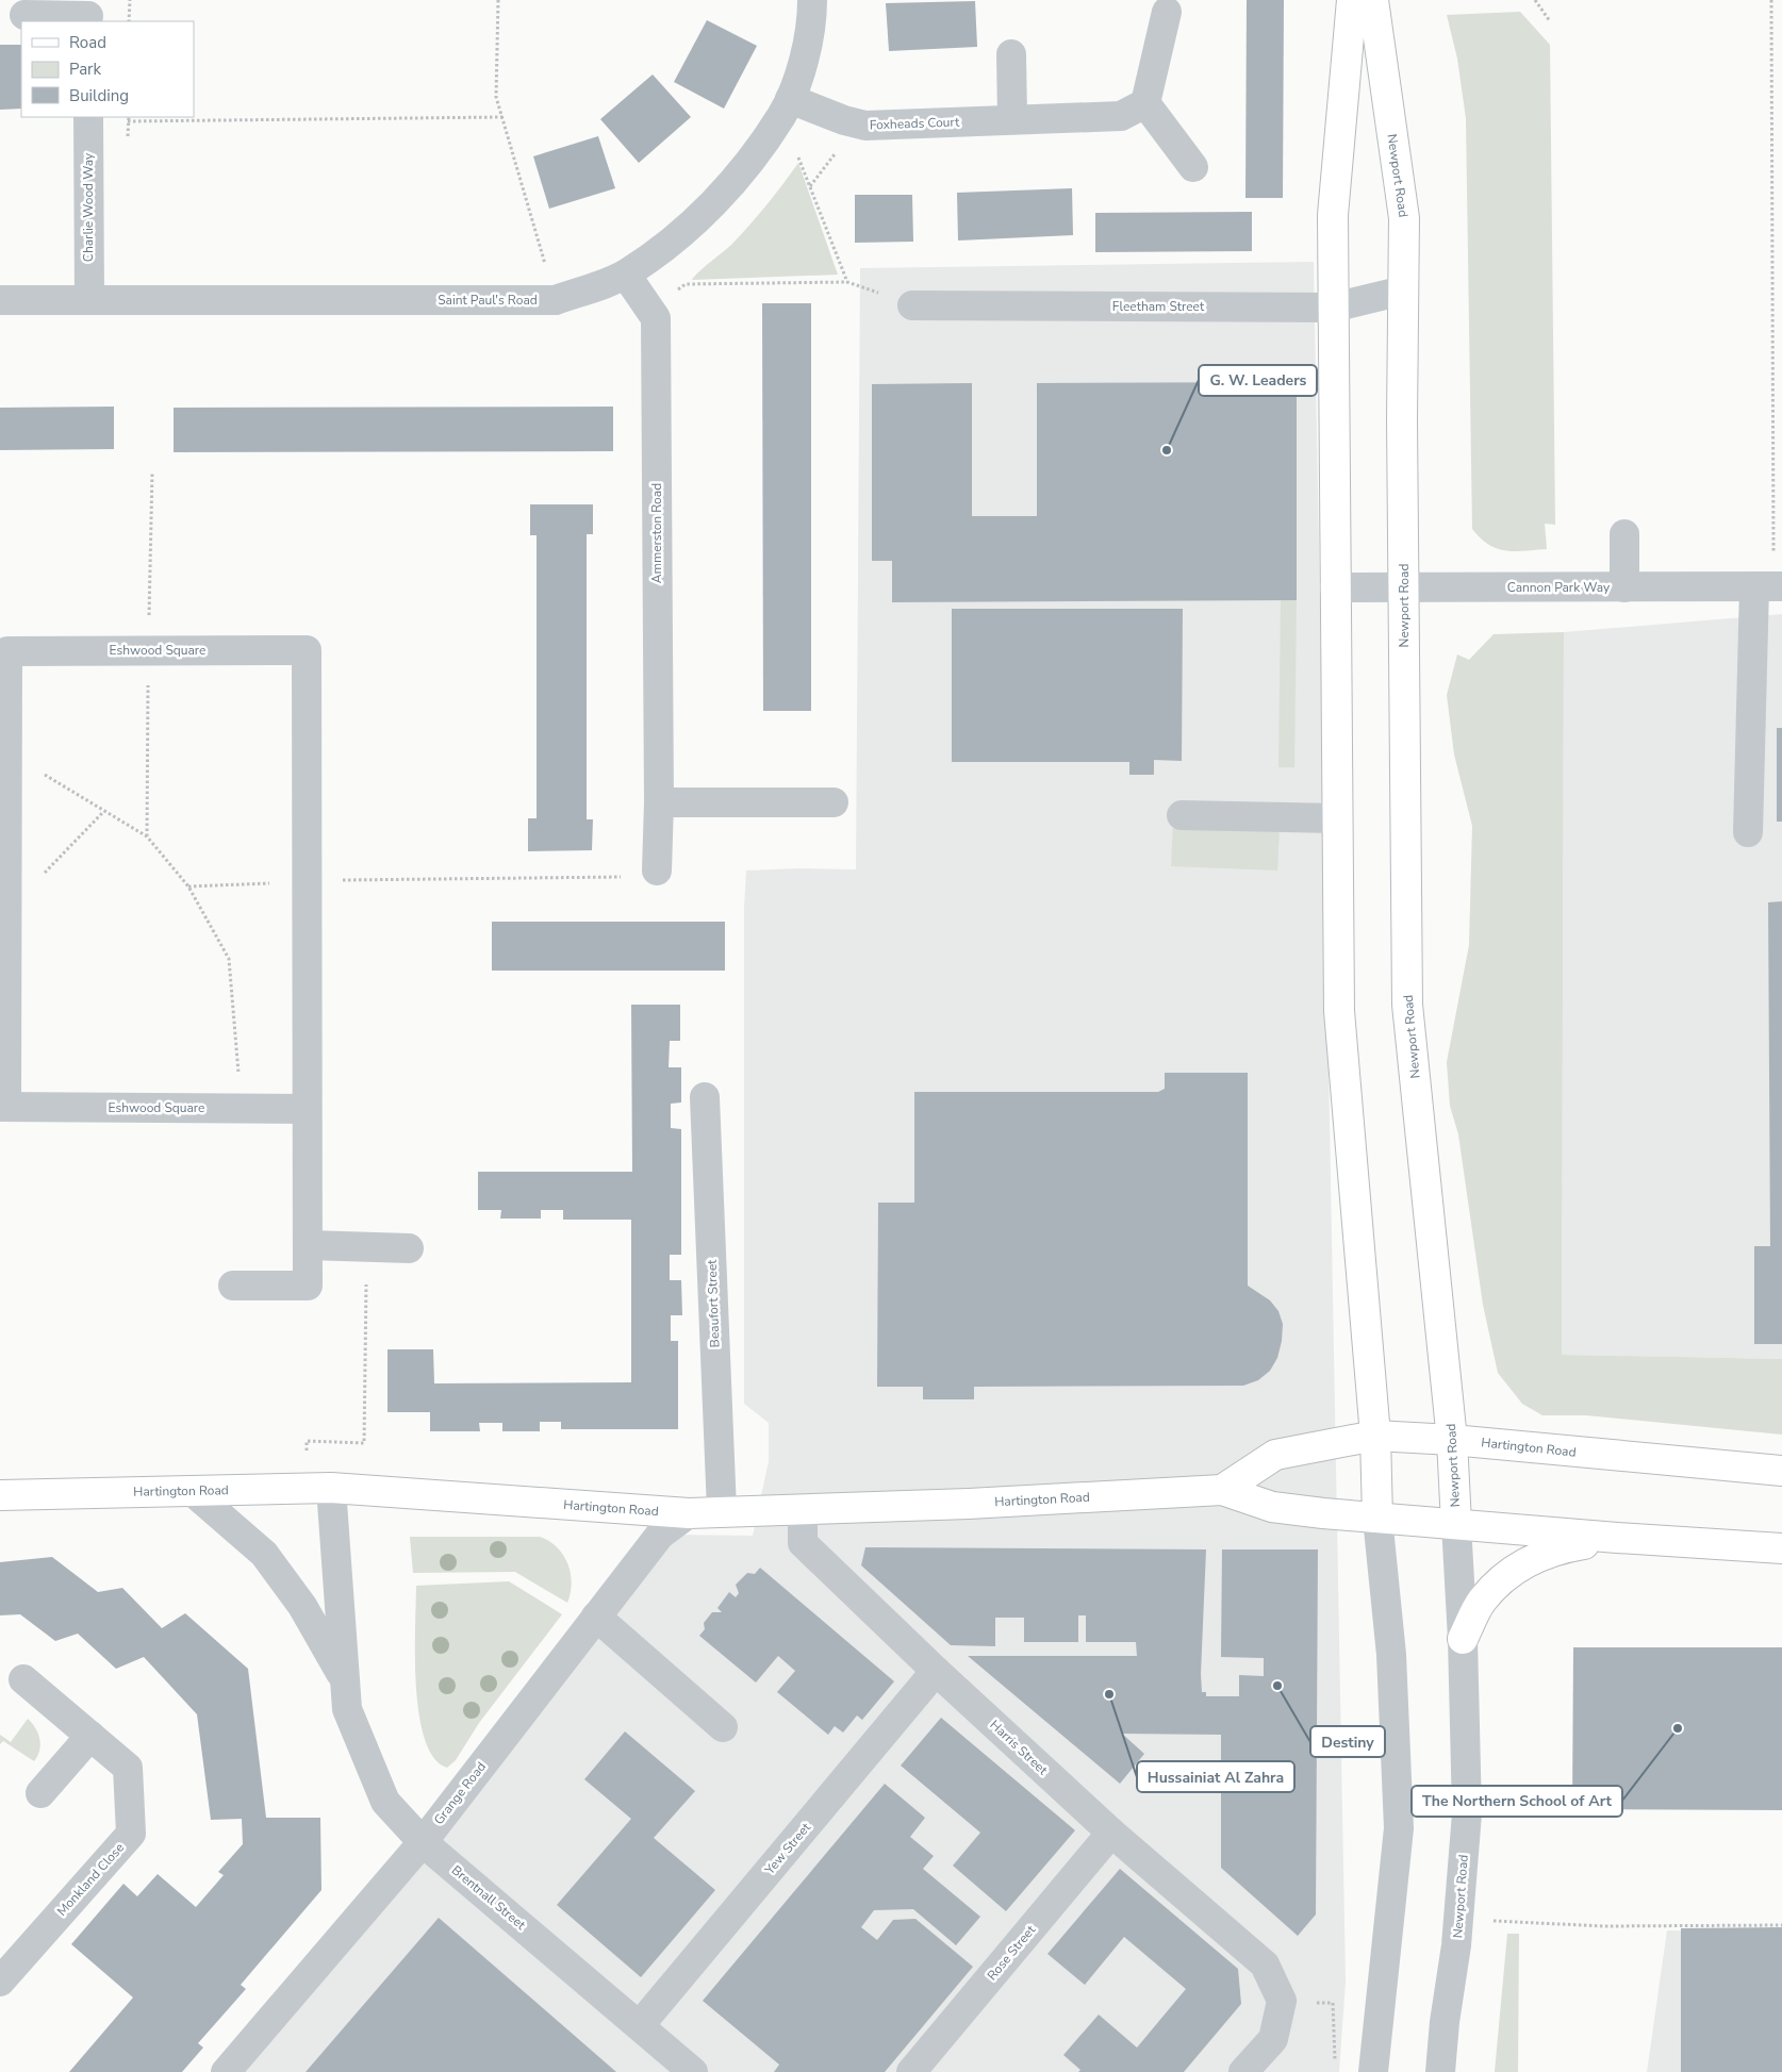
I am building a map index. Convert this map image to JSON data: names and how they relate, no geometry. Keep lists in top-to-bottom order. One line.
{"streets":{"main road":["Newport Road","Hartington Road"],"street":["Foxheads Court","Charlie Wood Way","Saint Paul's Road","Fleetham Street","Ammerston Road","Cannon Park Way","Eshwood Square","Beaufort Street","Harris Street","Grange Road","Yew Street","Monkland Close","Brentnall Street","Rose Street"]},"crossings":[["Foxheads Court","Saint Paul's Road"],["Newport Road","Fleetham Street"],["Newport Road","Cannon Park Way"],["Newport Road","Hartington Road"],["Charlie Wood Way","Saint Paul's Road"],["Saint Paul's Road","Ammerston Road"],["Beaufort Street","Hartington Road"],["Hartington Road","Harris Street"],["Hartington Road","Grange Road"],["Hartington Road","Brentnall Street"],["Harris Street","Yew Street"],["Harris Street","Rose Street"],["Grange Road","Brentnall Street"],["Yew Street","Brentnall Street"]],"places":["G. W. Leaders","Destiny","Hussainiat Al Zahra","The Northern School of Art"],"legend":["Road","Park","Building"]}
